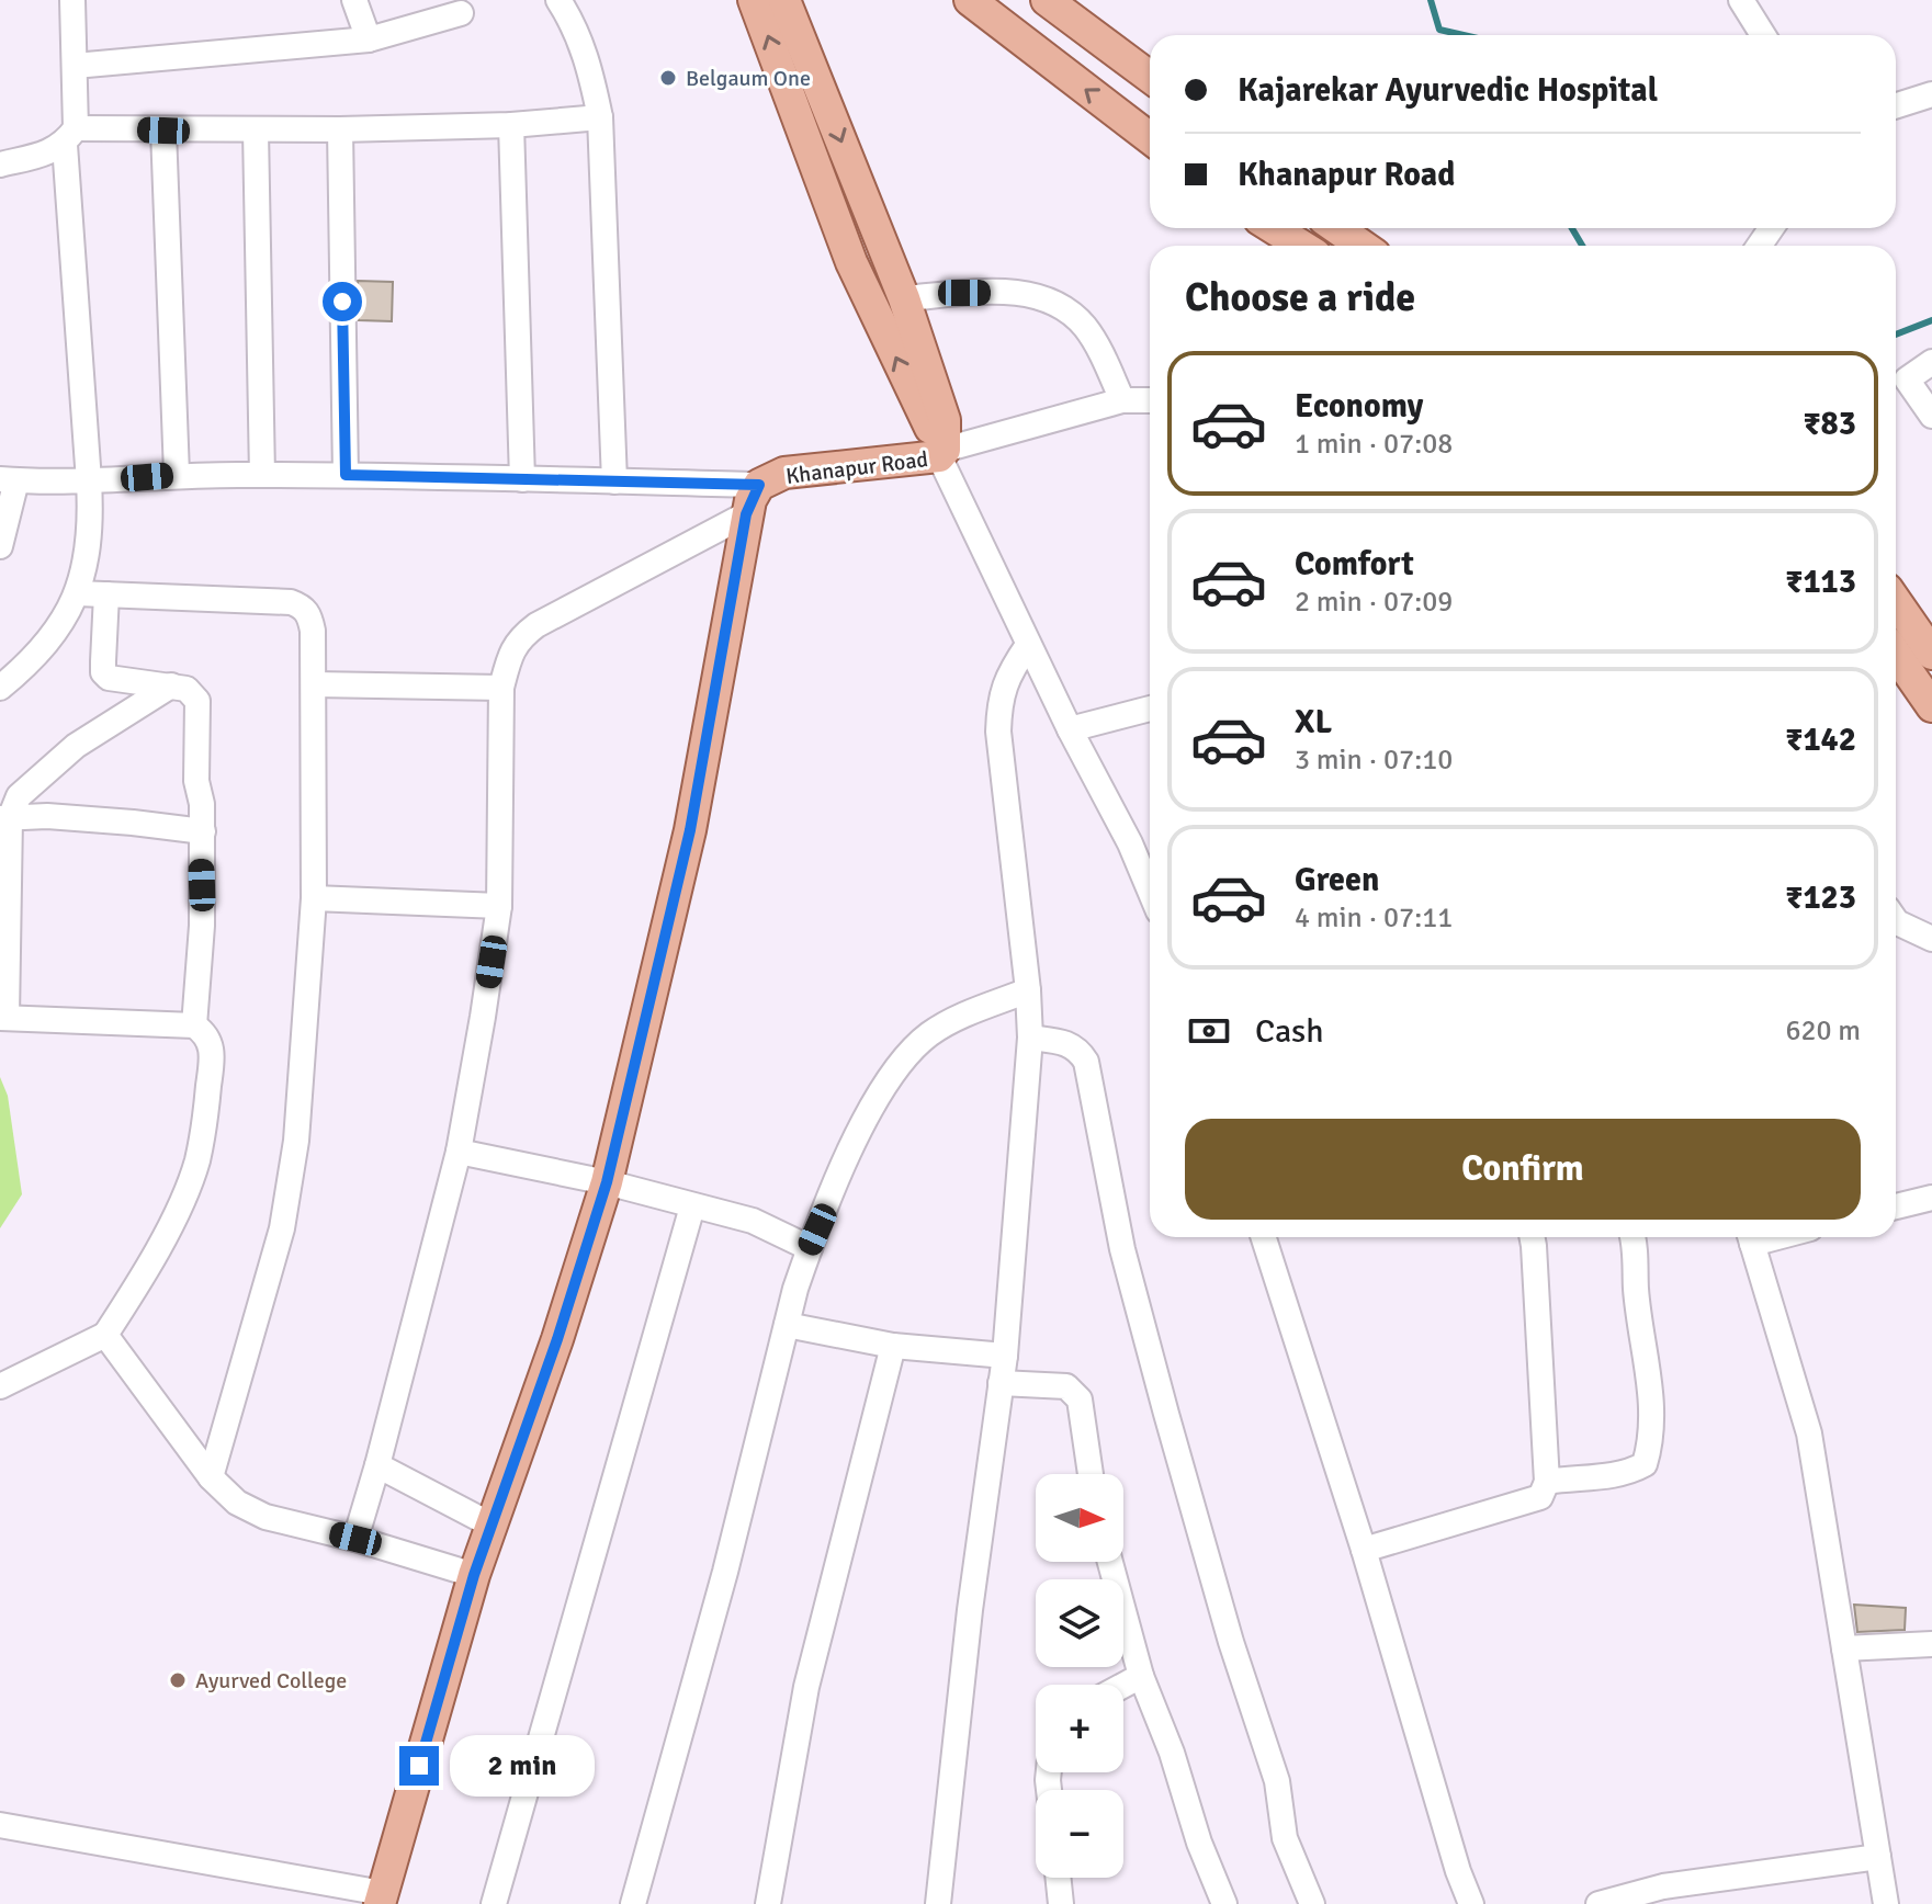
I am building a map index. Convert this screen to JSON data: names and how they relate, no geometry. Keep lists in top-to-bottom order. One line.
{"streets":{"main road":["Khanapur Road"]},"places":["Belgaum One","Ayurved College"],"north":"right","page":{"banner":["Kajarekar Ayurvedic Hospital","Khanapur Road"],"heading":"Choose a ride","list":[{"name":"Economy","note":"1 min · 07:08","value":"₹83"},{"name":"Comfort","note":"2 min · 07:09","value":"₹113"},{"name":"XL","note":"3 min · 07:10","value":"₹142"},{"name":"Green","note":"4 min · 07:11","value":"₹123"}],"pay":["Cash","620 m"],"buttons":"Confirm","map_buttons":["+","−"],"bubble":"2 min"}}
